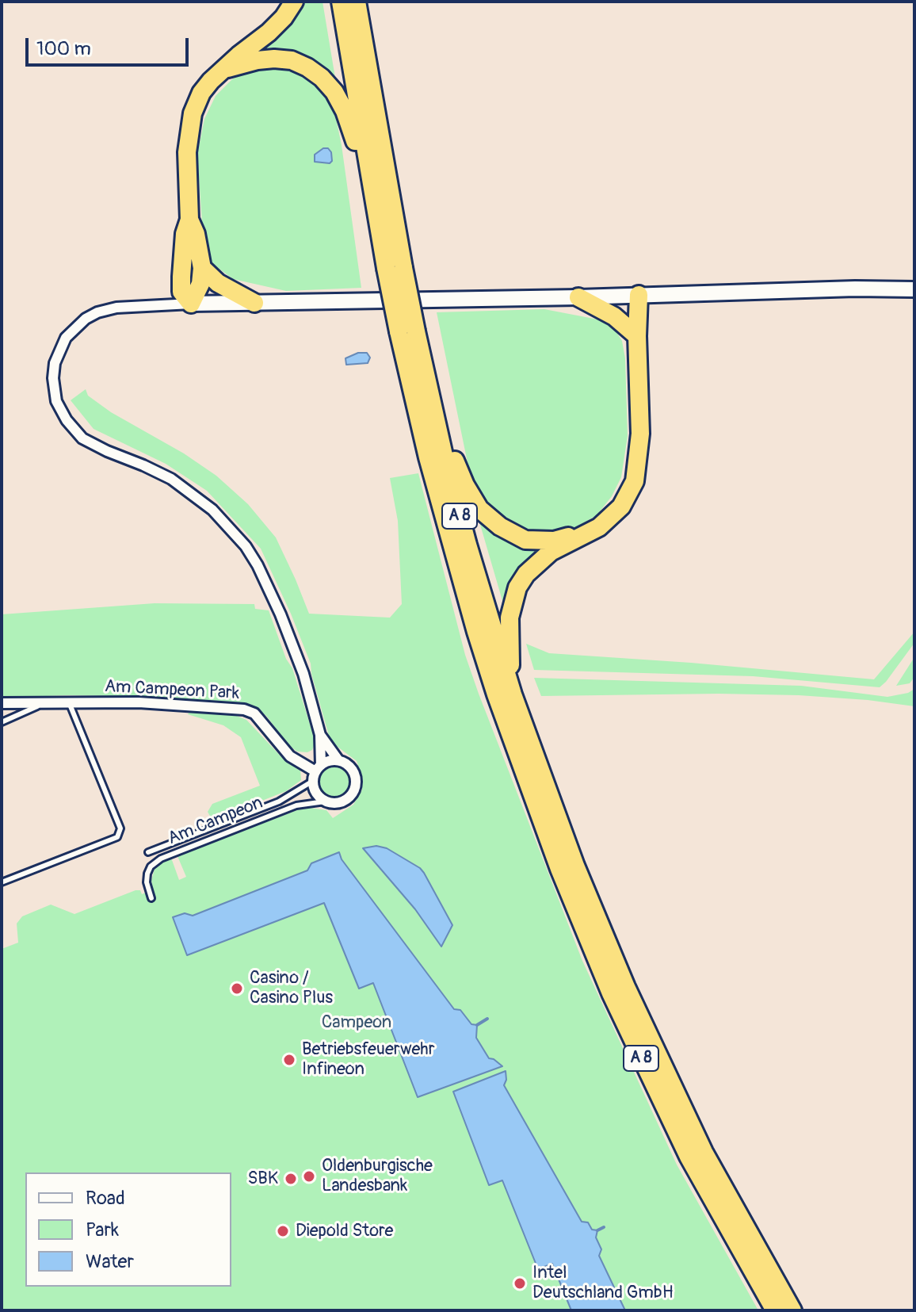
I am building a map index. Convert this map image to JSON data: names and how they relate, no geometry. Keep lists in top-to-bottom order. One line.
{"streets":{"highway":["A 8"],"street":["Am Campeon Park"],"lane":["Am Campeon"]},"crossings":[["Am Campeon Park","Am Campeon"]],"parks":["Campeon"],"places":["Casino / Casino Plus","Betriebsfeuerwehr Infineon","Oldenburgische Landesbank","SBK","Diepold Store","Intel Deutschland GmbH"],"legend":["Road","Park","Water"],"scale_bar":"100 m"}
